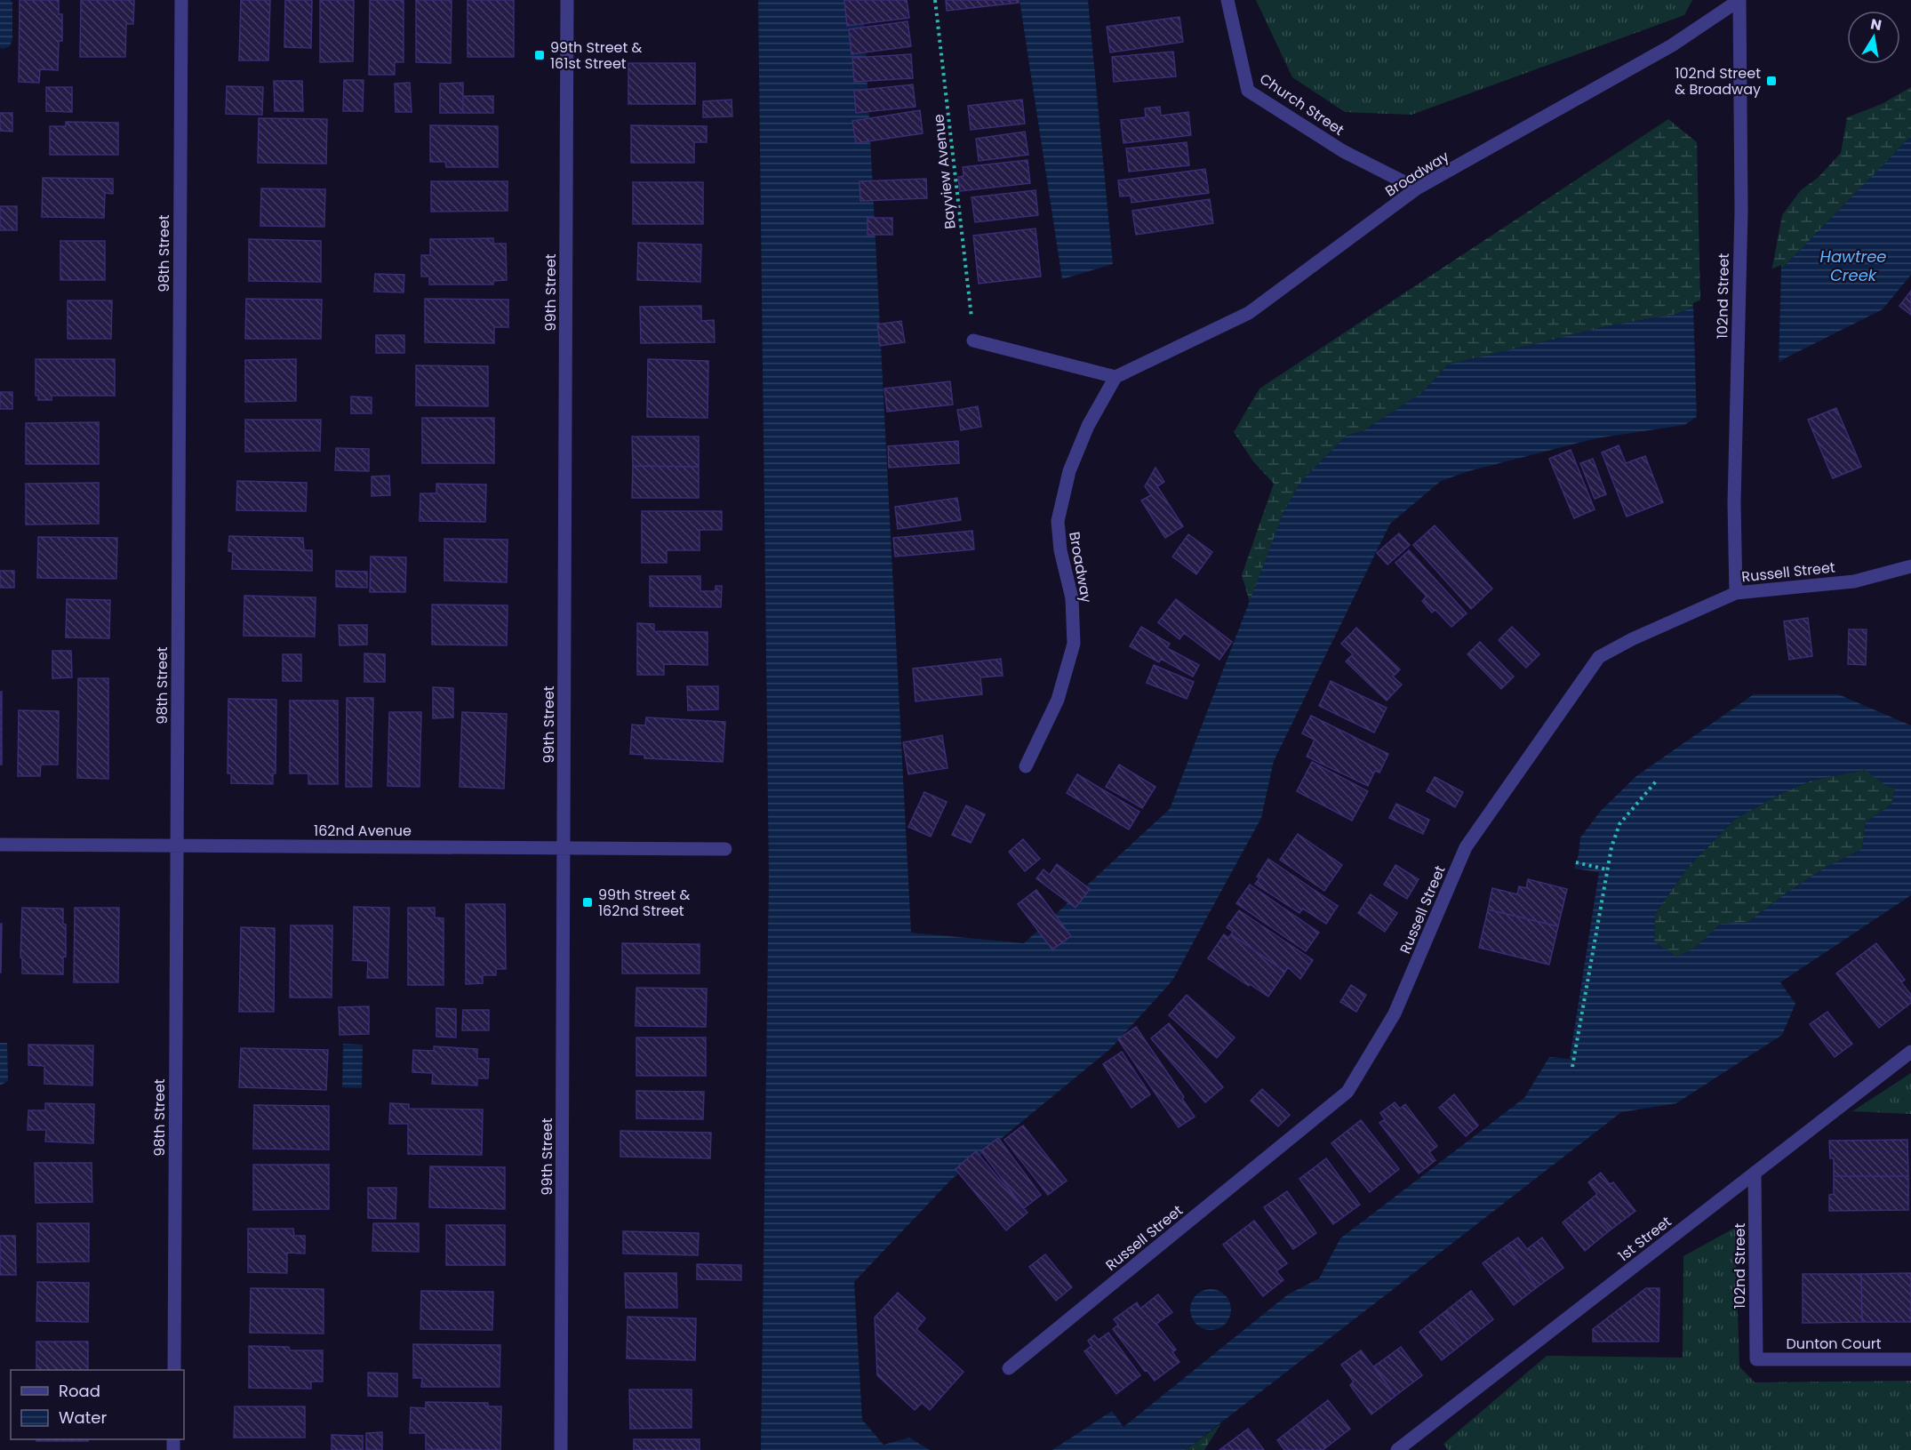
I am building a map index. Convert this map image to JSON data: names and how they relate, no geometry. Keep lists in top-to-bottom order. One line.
{"streets":{"street":["Church Street","Broadway","98th Street","99th Street","102nd Street","Russell Street","162nd Avenue","1st Street","Dunton Court"],"path":["Bayview Avenue"]},"crossings":[["Church Street","Broadway"],["Broadway","102nd Street"],["98th Street","162nd Avenue"],["99th Street","162nd Avenue"],["102nd Street","Russell Street"],["102nd Street","1st Street"],["102nd Street","Dunton Court"]],"water":["Hawtree Creek"],"places":{"transit":["99th Street & 161st Street","102nd Street & Broadway","99th Street & 162nd Street"]},"legend":["Road","Water"],"north":"top"}
